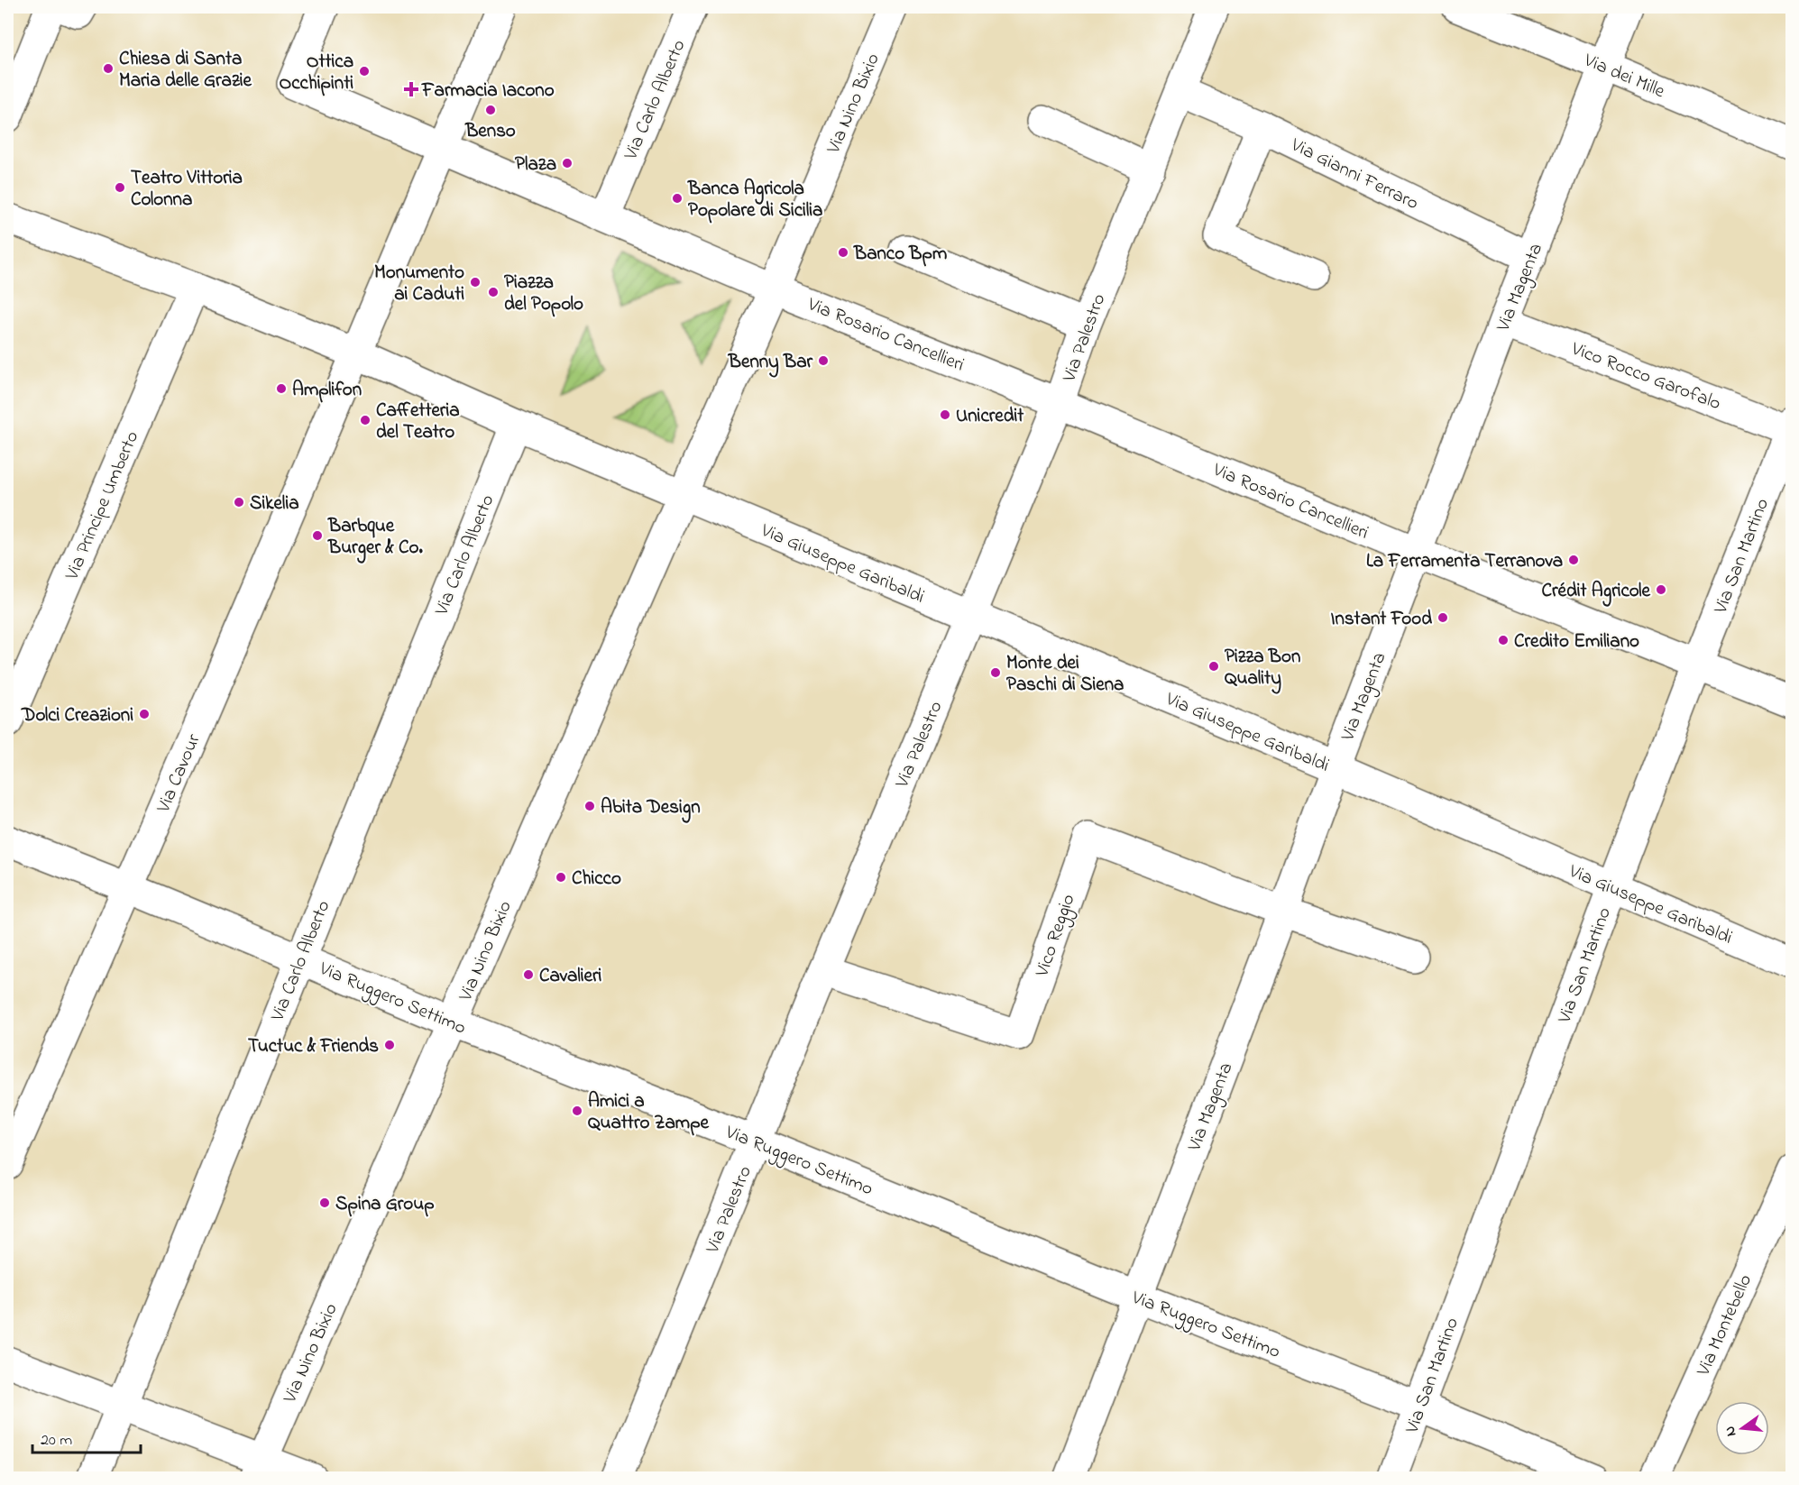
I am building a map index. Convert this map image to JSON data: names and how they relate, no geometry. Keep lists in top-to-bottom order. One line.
{"streets":{"street":["Via dei Mille","Via Carlo Alberto","Via Nino Bixio","Via Gianni Ferraro","Via Magenta","Via Rosario Cancellieri","Via Palestro","Vico Rocco Garofalo","Via Principe Umberto","Via San Martino","Via Giuseppe Garibaldi","Via Cavour","Vico Reggio","Via Ruggero Settimo","Via Montebello"]},"crossings":[["Via dei Mille","Via Magenta"],["Via Carlo Alberto","Via Rosario Cancellieri"],["Via Carlo Alberto","Via Giuseppe Garibaldi"],["Via Carlo Alberto","Via Ruggero Settimo"],["Via Nino Bixio","Via Rosario Cancellieri"],["Via Nino Bixio","Via Giuseppe Garibaldi"],["Via Nino Bixio","Via Ruggero Settimo"],["Via Gianni Ferraro","Via Magenta"],["Via Gianni Ferraro","Via Palestro"],["Via Magenta","Via Rosario Cancellieri"],["Via Magenta","Vico Rocco Garofalo"],["Via Magenta","Via Giuseppe Garibaldi"],["Via Magenta","Vico Reggio"],["Via Magenta","Via Ruggero Settimo"],["Via Rosario Cancellieri","Via Palestro"],["Via Rosario Cancellieri","Via San Martino"],["Via Rosario Cancellieri","Via Cavour"],["Via Palestro","Via Giuseppe Garibaldi"],["Via Palestro","Vico Reggio"],["Via Palestro","Via Ruggero Settimo"],["Vico Rocco Garofalo","Via San Martino"],["Via Principe Umberto","Via Giuseppe Garibaldi"],["Via San Martino","Via Giuseppe Garibaldi"],["Via San Martino","Via Ruggero Settimo"],["Via Giuseppe Garibaldi","Via Cavour"],["Via Cavour","Via Ruggero Settimo"]],"places":{"other":["Chiesa di Santa Maria delle Grazie","Ottica Occhipinti","Benso","Plaza","Teatro Vittoria Colonna","Banca Agricola Popolare di Sicilia","Banco Bpm","Monumento ai Caduti","Piazza del Popolo","Benny Bar","Amplifon","Unicredit","Caffetteria del Teatro","Sikelia","Barbque Burger & Co.","La Ferramenta Terranova","Crédit Agricole","Instant Food","Credito Emiliano","Pizza Bon Quality","Monte dei Paschi di Siena","Dolci Creazioni","Abita Design","Chicco","Cavalieri","Tuctuc & Friends","Amici a Quattro Zampe","Spina Group"],"health":["Farmacia Iacono"]},"scale_bar":"20 m","north":"left"}
